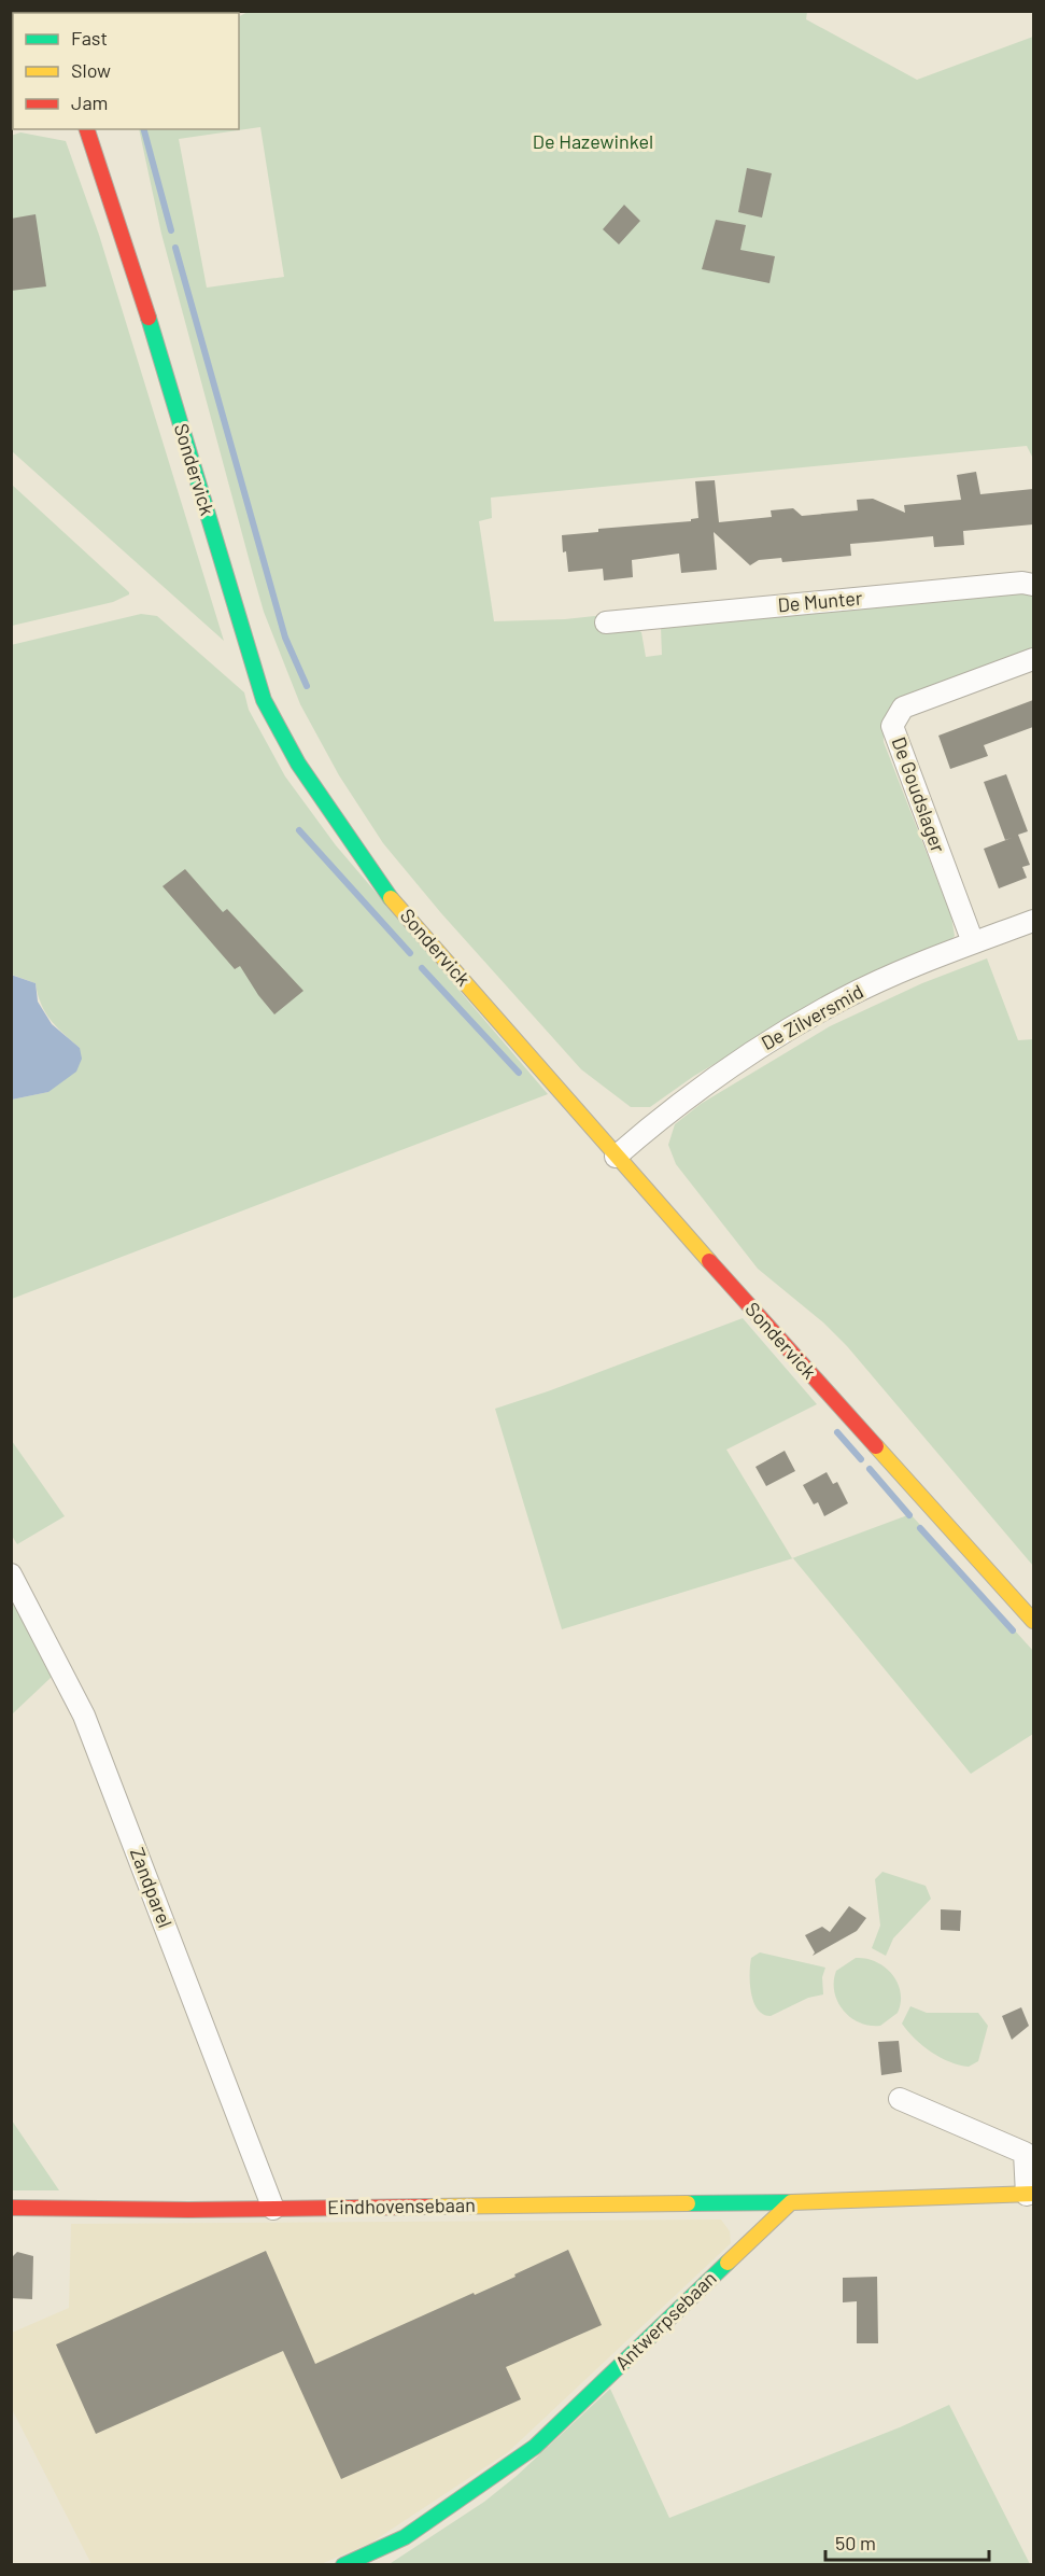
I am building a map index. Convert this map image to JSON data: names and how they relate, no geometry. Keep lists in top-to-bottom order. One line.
{"streets":{"street":["Sondervick","De Munter","De Goudslager","De Zilversmid","Zandparel","Eindhovensebaan","Antwerpsebaan"]},"crossings":[["Sondervick","De Zilversmid"],["De Goudslager","De Zilversmid"],["Zandparel","Eindhovensebaan"],["Eindhovensebaan","Antwerpsebaan"]],"parks":["De Hazewinkel"],"legend":["Fast","Slow","Jam"],"scale_bar":"50 m"}
